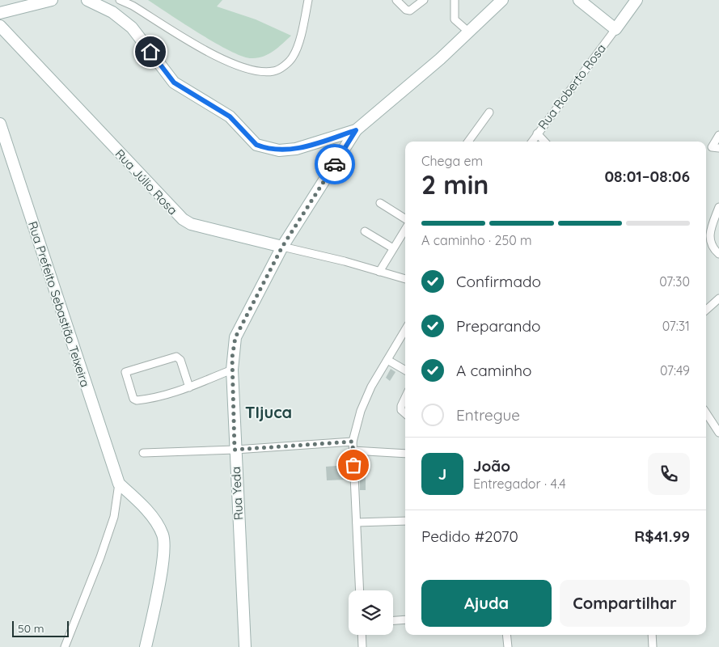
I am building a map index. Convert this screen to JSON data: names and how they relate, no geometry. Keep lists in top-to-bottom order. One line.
{"streets":{"street":["Rua Roberto Rosa","Rua Júlio Rosa","Rua Prefeito Sebastião Teixeira","Rua Yeda"]},"crossings":[["Rua Júlio Rosa","Rua Yeda"]],"districts":["TIjuca"],"scale_bar":"50 m","page":{"heading":["2 min","Chega em","08:01–08:06"],"panel":["João","Entregador · 4.4","Pedido #2070","R$41.99"],"bar":"A caminho · 250 m","list":[["Confirmado","07:30"],["Preparando","07:31"],["A caminho","07:49"],"Entregue"],"round":"J","buttons":["Ajuda","Compartilhar"],"scale":"50 m"}}
